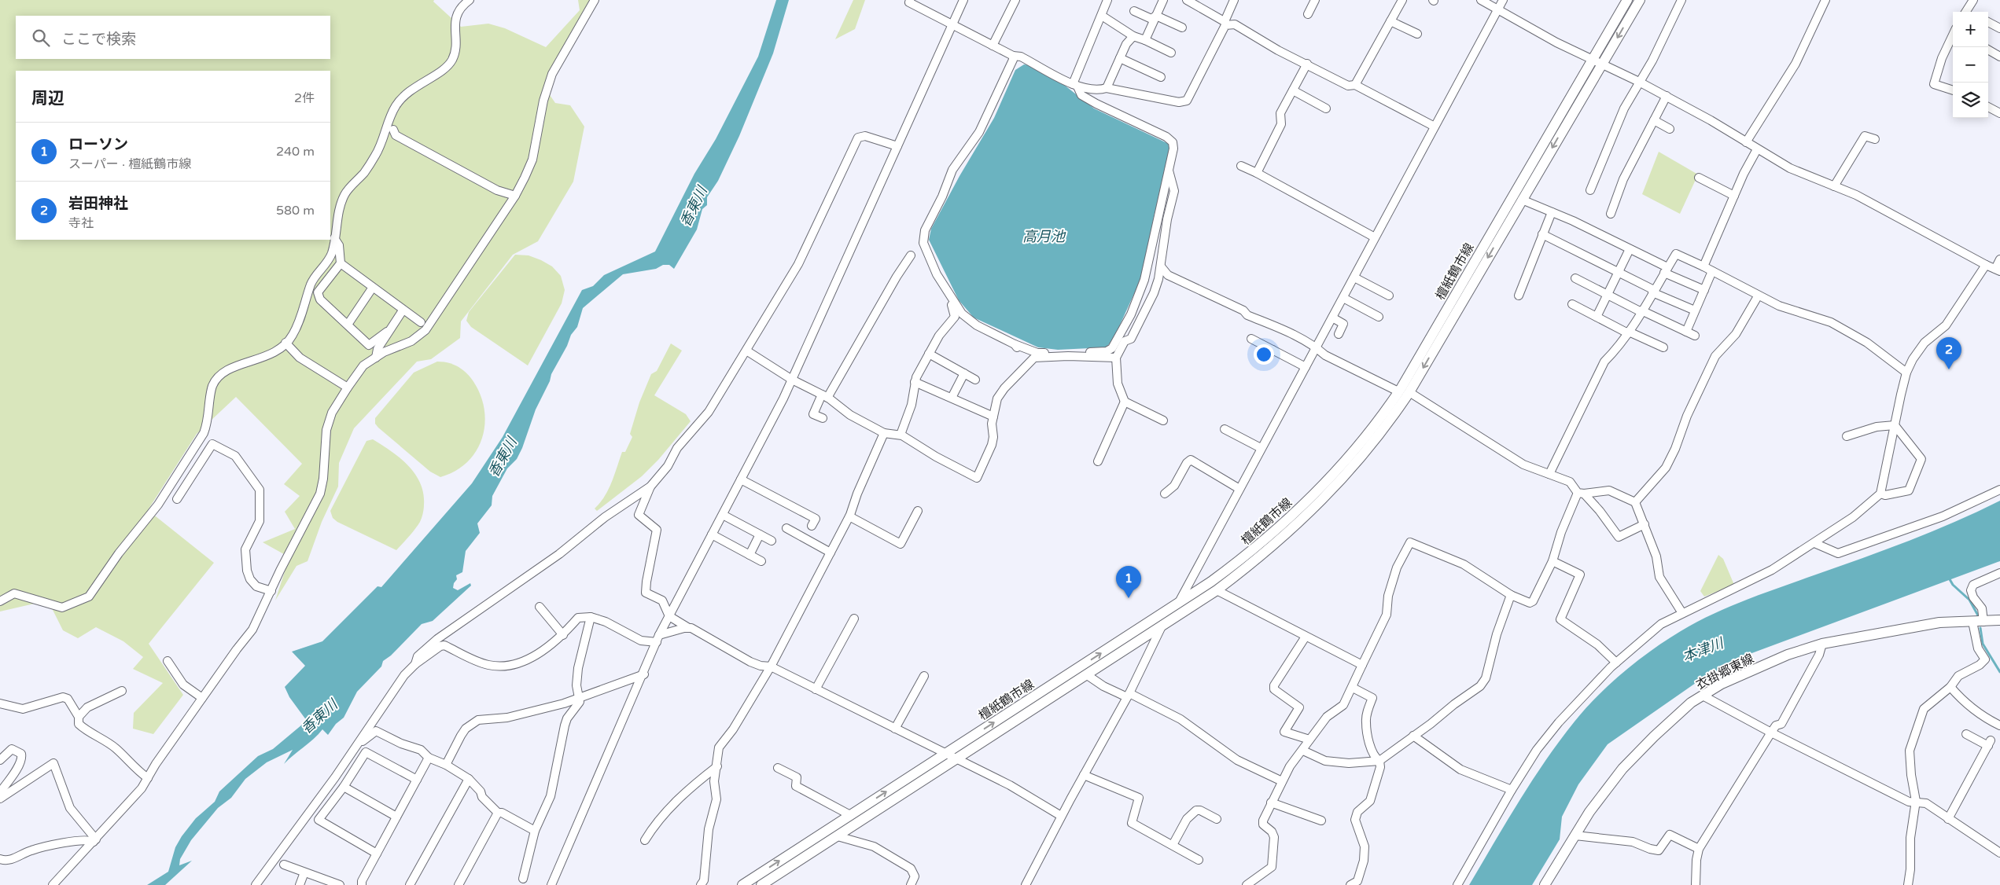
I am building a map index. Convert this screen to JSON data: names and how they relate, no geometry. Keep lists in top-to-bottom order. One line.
{"streets":{"main road":["檀紙鶴市線","衣掛郷東線"]},"water":["香東川","高月池","本津川"],"page":{"map_buttons":["+","−"],"search":"ここで検索","heading":["周辺","2件"],"list":[{"mark":"1","name":"ローソン","note":"スーパー · 檀紙鶴市線","value":"240 m"},{"mark":"2","name":"岩田神社","note":"寺社","value":"580 m"}],"pins":["2","1"]}}
